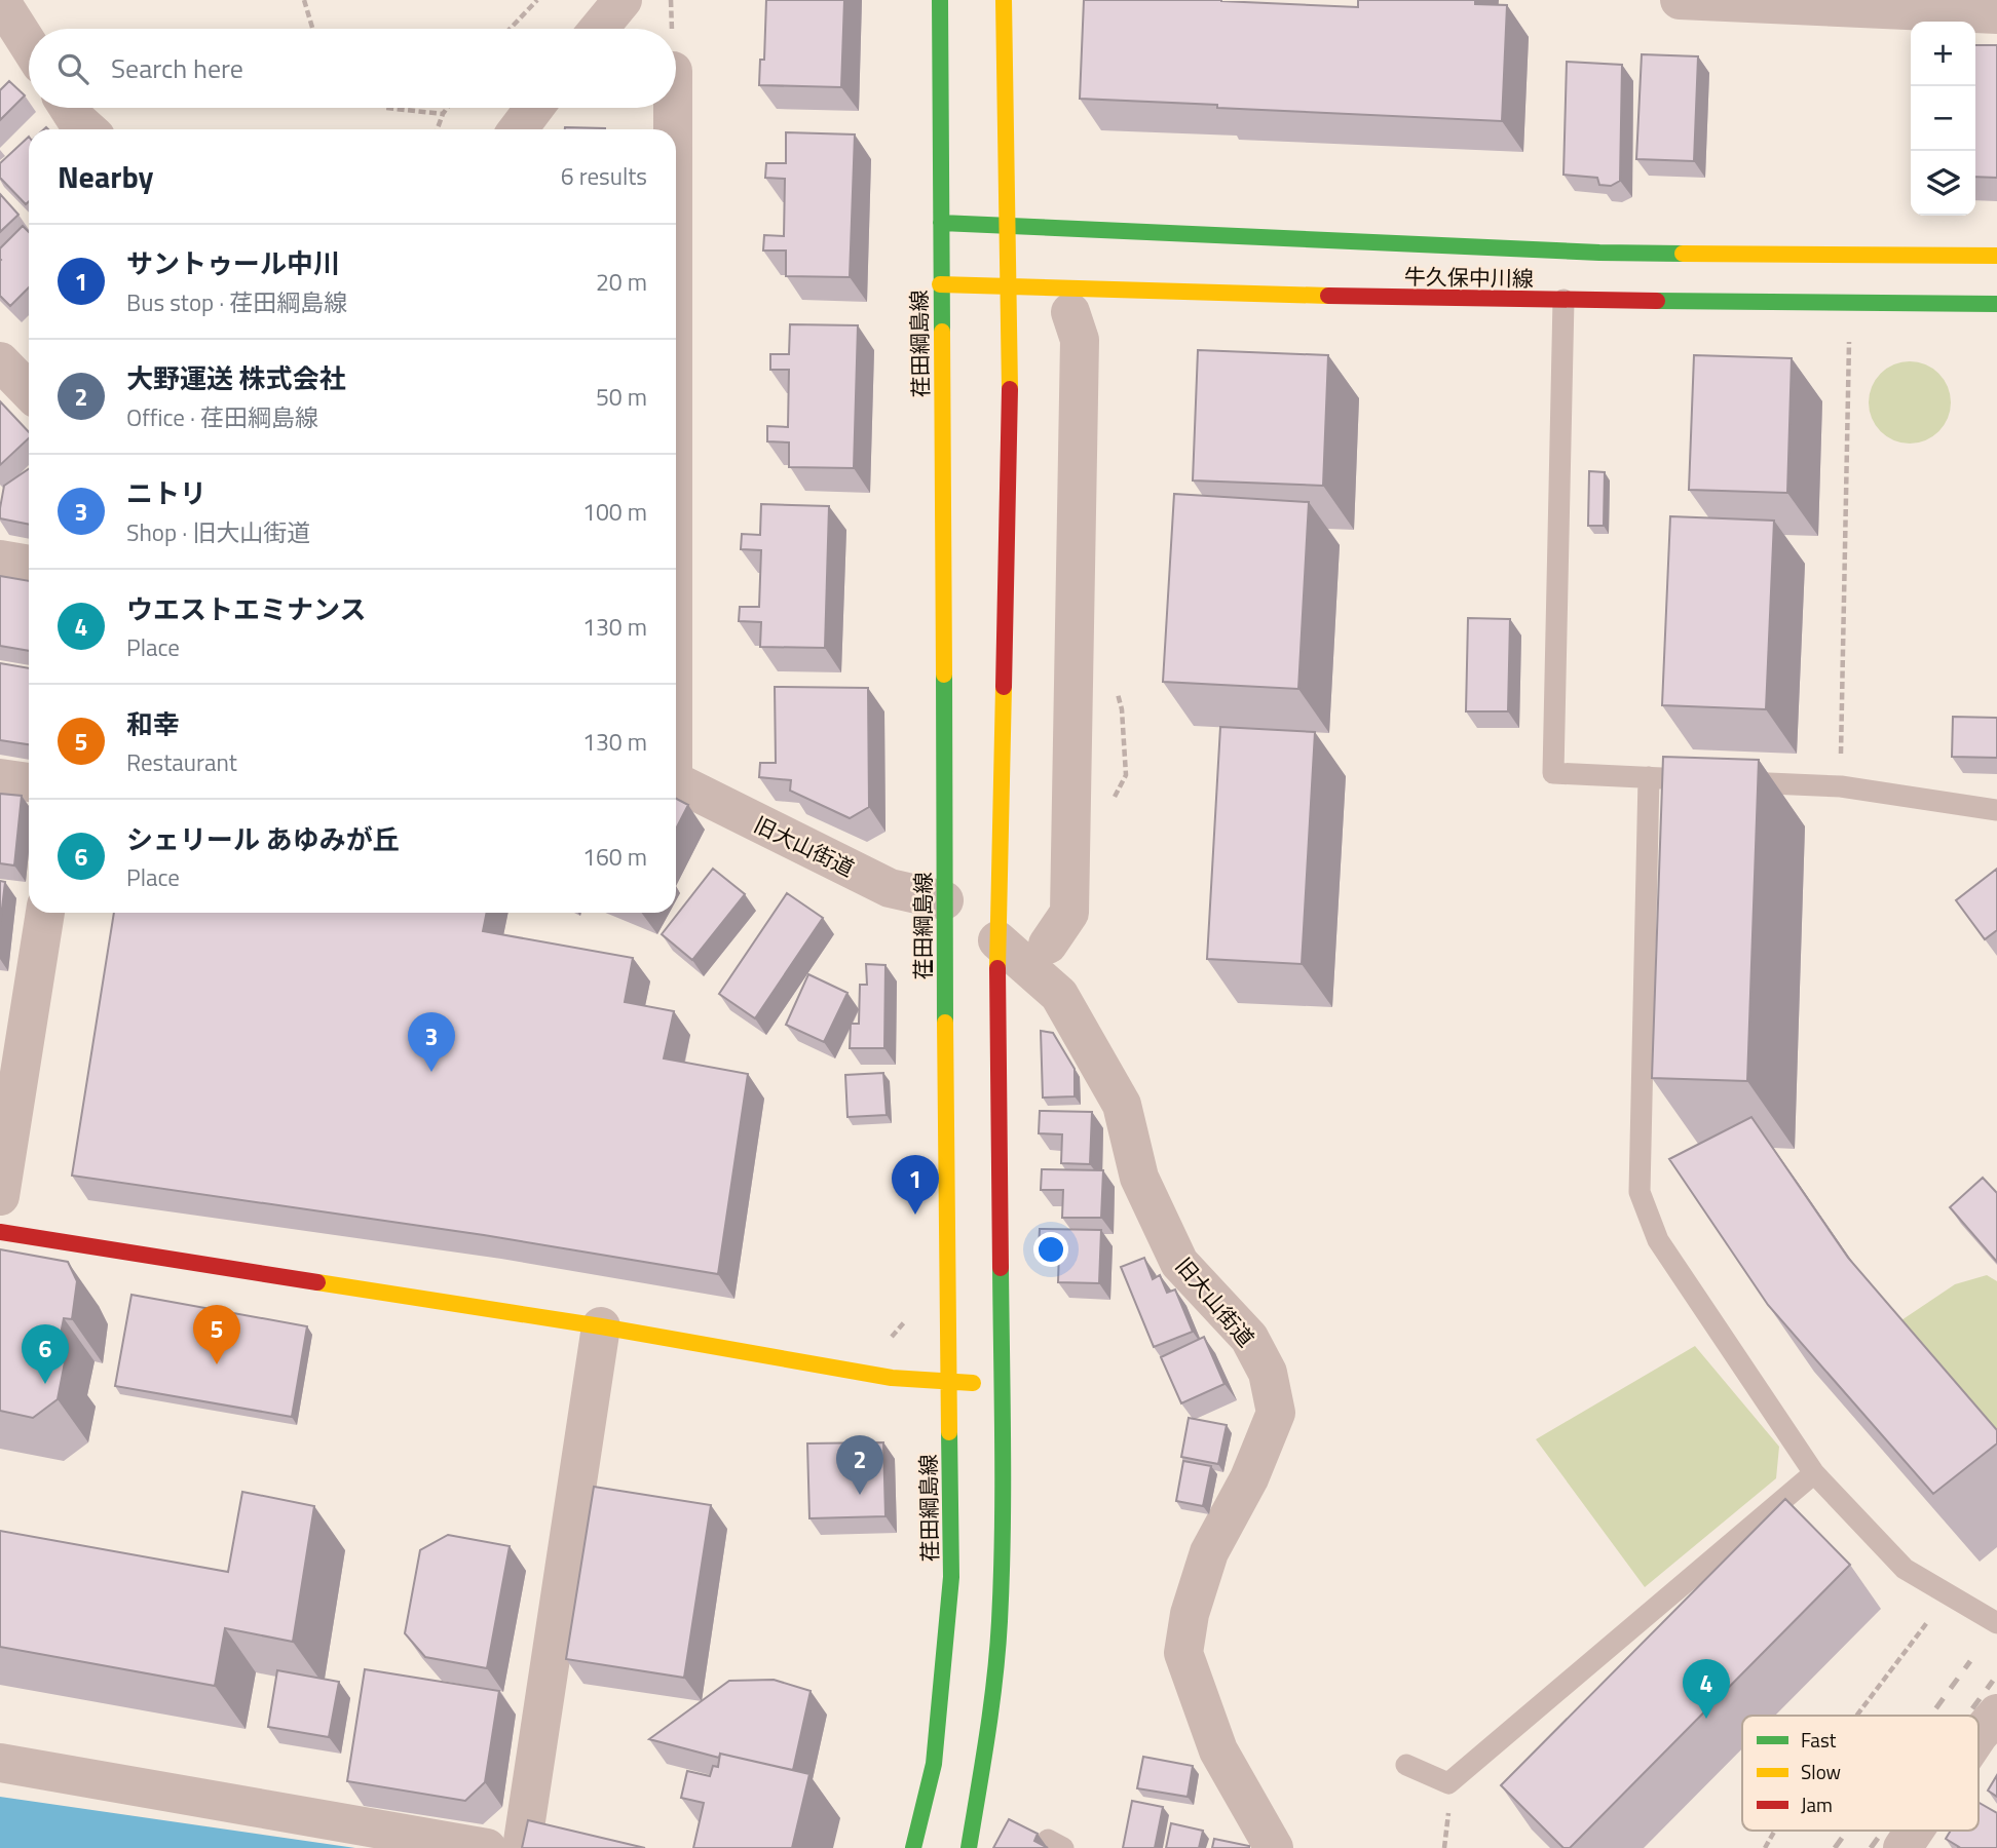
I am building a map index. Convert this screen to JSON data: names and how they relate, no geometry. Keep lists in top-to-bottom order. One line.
{"streets":{"main road":["牛久保中川線","荏田綱島線"],"street":["旧大山街道"]},"crossings":[["牛久保中川線","荏田綱島線"],["荏田綱島線","旧大山街道"]],"legend":["Fast","Slow","Jam"],"page":{"map_buttons":["+","−"],"search":"Search here","heading":["Nearby","6 results"],"list":[{"mark":"1","name":"サントゥール中川","note":"Bus stop · 荏田綱島線","value":"20 m"},{"mark":"2","name":"大野運送 株式会社","note":"Office · 荏田綱島線","value":"50 m"},{"mark":"3","name":"ニトリ","note":"Shop · 旧大山街道","value":"100 m"},{"mark":"4","name":"ウエストエミナンス","note":"Place","value":"130 m"},{"mark":"5","name":"和幸","note":"Restaurant","value":"130 m"},{"mark":"6","name":"シェリール あゆみが丘","note":"Place","value":"160 m"}],"pins":["3","1","5","6","2","4"]}}
